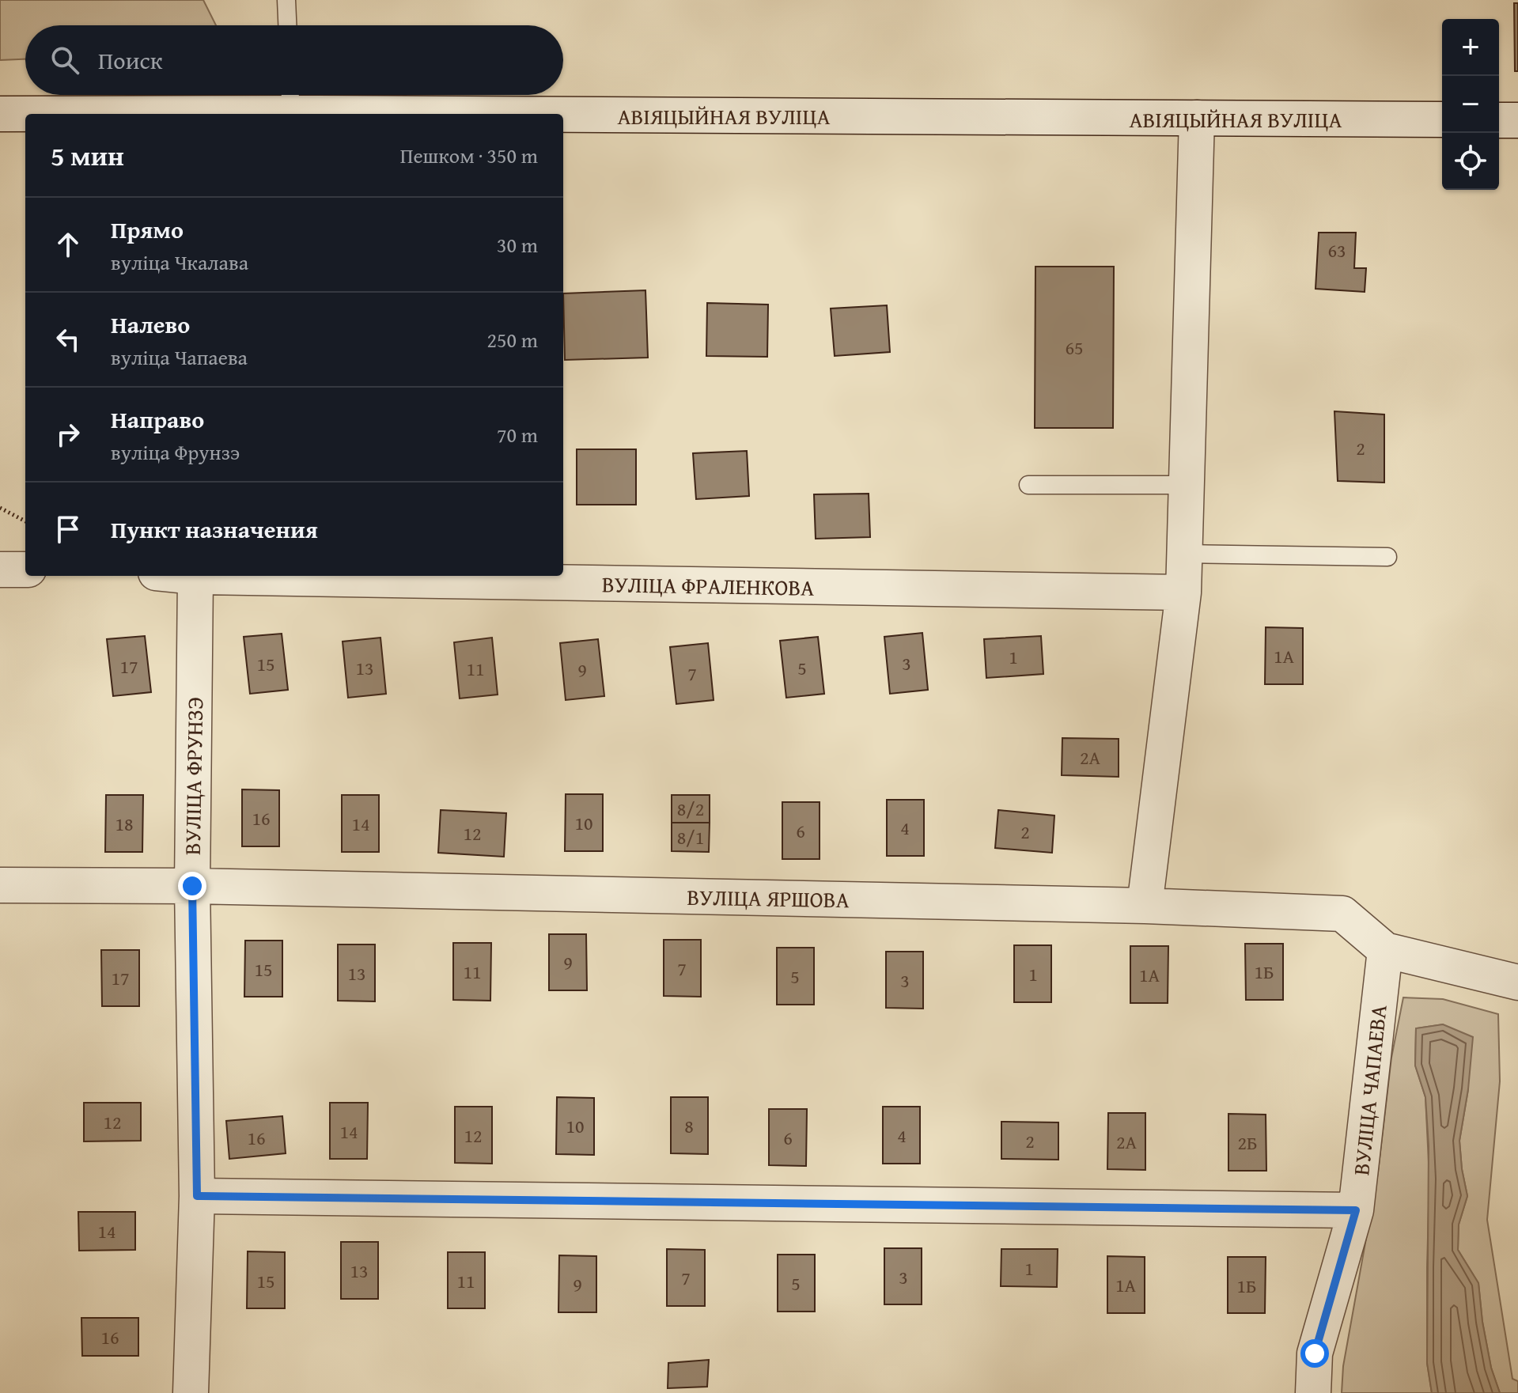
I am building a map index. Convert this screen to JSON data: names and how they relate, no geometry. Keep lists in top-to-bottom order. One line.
{"streets":{"street":["АВІЯЦЫЙНАЯ ВУЛІЦА","ВУЛІЦА ФРАЛЕНКОВА","ВУЛІЦА ФРУНЗЭ","ВУЛІЦА ЯРШОВА","ВУЛІЦА ЧАПАЕВА"]},"crossings":[["ВУЛІЦА ФРАЛЕНКОВА","ВУЛІЦА ФРУНЗЭ"],["ВУЛІЦА ФРУНЗЭ","ВУЛІЦА ЯРШОВА"],["ВУЛІЦА ЯРШОВА","ВУЛІЦА ЧАПАЕВА"]],"house_numbers":["63","65","2","1А","1","3","15","17","13","5","11","9","7","2А","8/2","16","10","18","14","4","6","2","12","8/1","9","7","15","11","1Б","13","1","1А","5","17","3","12","10","8","14","12","4","16","6","2","2А","2Б","14","1","13","3","7","15","11","5","9","1А","1Б","16"],"page":{"map_buttons":["+","−"],"search":"Поиск","heading":["5 мин","Пешком · 350 m"],"list":[["Прямо","вуліца Чкалава","30 m"],["Налево","вуліца Чапаева","250 m"],["Направо","вуліца Фрунзэ","70 m"],"Пункт назначения"]}}
